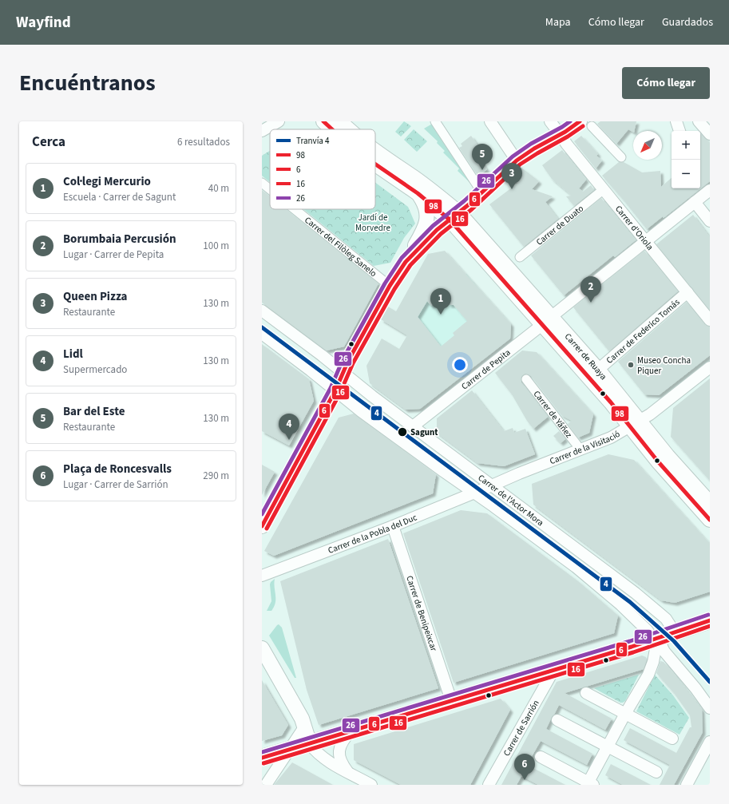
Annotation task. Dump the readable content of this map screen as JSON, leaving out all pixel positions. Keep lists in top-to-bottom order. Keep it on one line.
{"streets":{"street":["Carrer de Duato","Carrer d'Oriola","Carrer del Filòleg Sanelo","Carrer de Federico Tomás","Carrer de Ruaya","Carrer de Pepita","Carrer de Yáñez","Carrer de la Visitació","Carrer de l'Actor Mora","Carrer de la Pobla del Duc","Carrer de Benipeixcar","Carrer de Sarrión"]},"crossings":[["Carrer d'Oriola","Carrer de Federico Tomás"],["Carrer d'Oriola","Carrer de Pepita"],["Carrer de Federico Tomás","Carrer de Ruaya"],["Carrer de Ruaya","Carrer de Pepita"],["Carrer de Ruaya","Carrer de la Visitació"],["Carrer de Pepita","Carrer de l'Actor Mora"],["Carrer de Yáñez","Carrer de la Visitació"],["Carrer de la Visitació","Carrer de l'Actor Mora"],["Carrer de la Visitació","Carrer de la Pobla del Duc"],["Carrer de l'Actor Mora","Carrer de la Pobla del Duc"],["Carrer de la Pobla del Duc","Carrer de Benipeixcar"]],"parks":["Jardí de Morvedre"],"places":["Museo Concha Piquer","Sagunt"],"lines":["transit line 98","transit line 6","transit line 26","transit line 16","tram line 4"],"legend":["Tranvía 4","98","6","16","26"],"north":"bottom left","page":{"header":"Wayfind","nav":["Mapa","Cómo llegar","Guardados"],"title":"Encuéntranos","buttons":"Cómo llegar","heading":["Cerca","6 resultados"],"map_buttons":["+","−"],"pins":["5","3","2","1","4","6"],"list":[{"mark":"1","name":"Col·legi Mercurio","note":"Escuela · Carrer de Sagunt","value":"40 m"},{"mark":"2","name":"Borumbaia Percusión","note":"Lugar · Carrer de Pepita","value":"100 m"},{"mark":"3","name":"Queen Pizza","note":"Restaurante","value":"130 m"},{"mark":"4","name":"Lidl","note":"Supermercado","value":"130 m"},{"mark":"5","name":"Bar del Este","note":"Restaurante","value":"130 m"},{"mark":"6","name":"Plaça de Roncesvalls","note":"Lugar · Carrer de Sarrión","value":"290 m"}]}}
